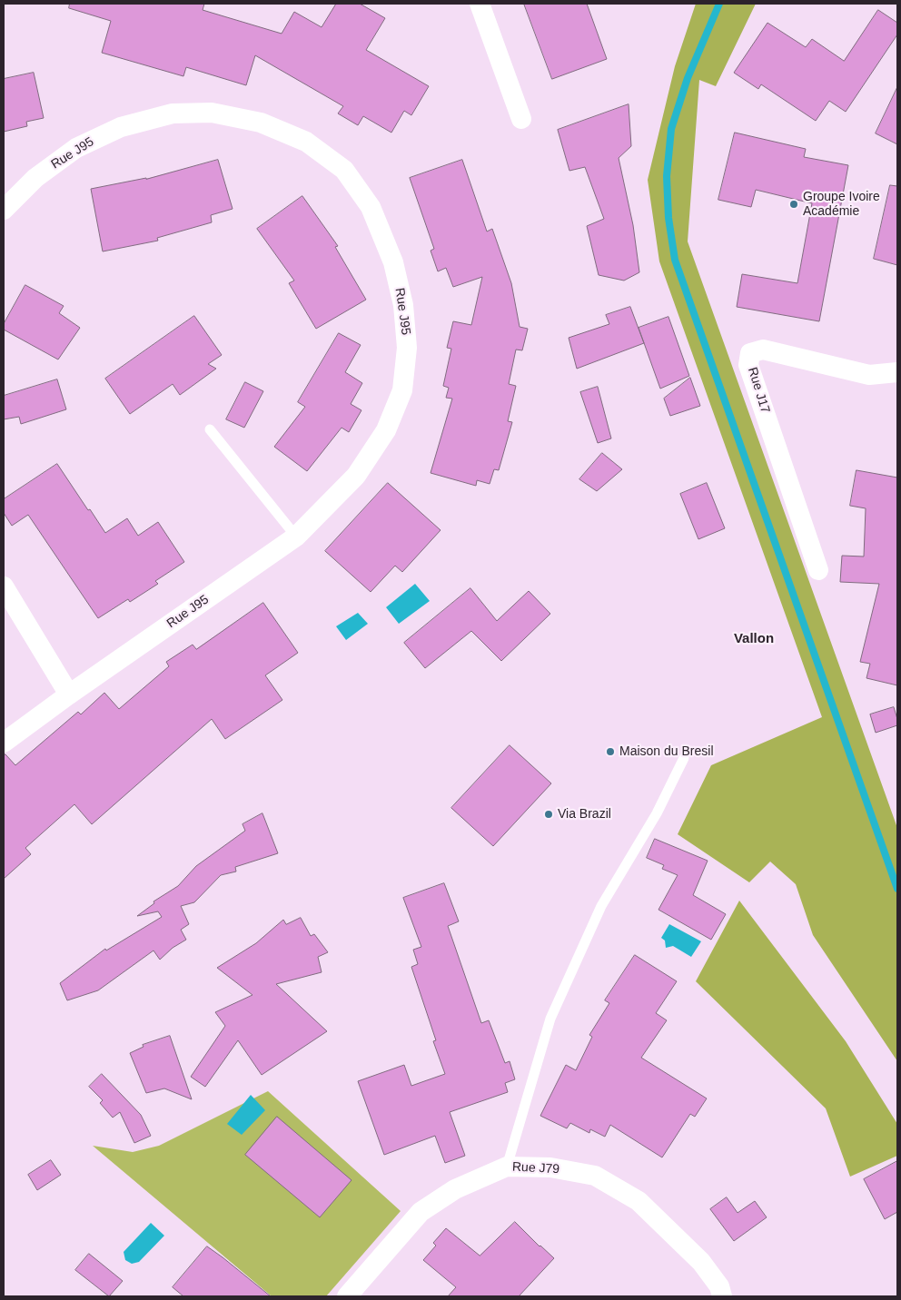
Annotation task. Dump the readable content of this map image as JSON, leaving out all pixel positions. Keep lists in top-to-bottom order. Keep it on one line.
{"streets":{"street":["Rue J95","Rue J17","Rue J79"]},"districts":["Vallon"],"places":["Groupe Ivoire Académie","Maison du Bresil","Via Brazil"]}
